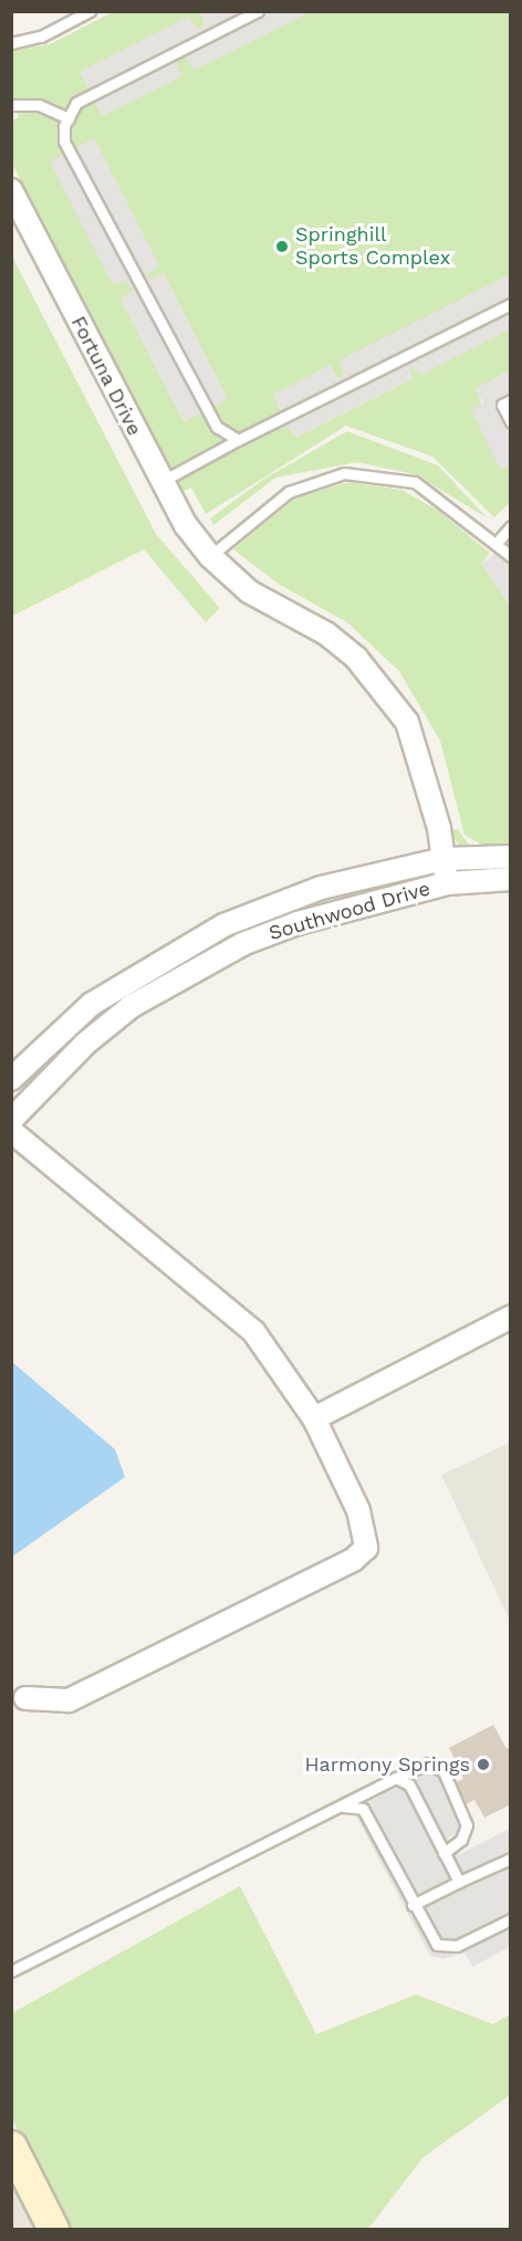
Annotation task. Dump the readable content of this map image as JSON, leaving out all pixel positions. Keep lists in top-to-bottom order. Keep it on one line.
{"streets":{"street":["Fortuna Drive","Southwood Drive"]},"crossings":[["Fortuna Drive","Southwood Drive"]],"places":["Springhill Sports Complex","Harmony Springs"]}
